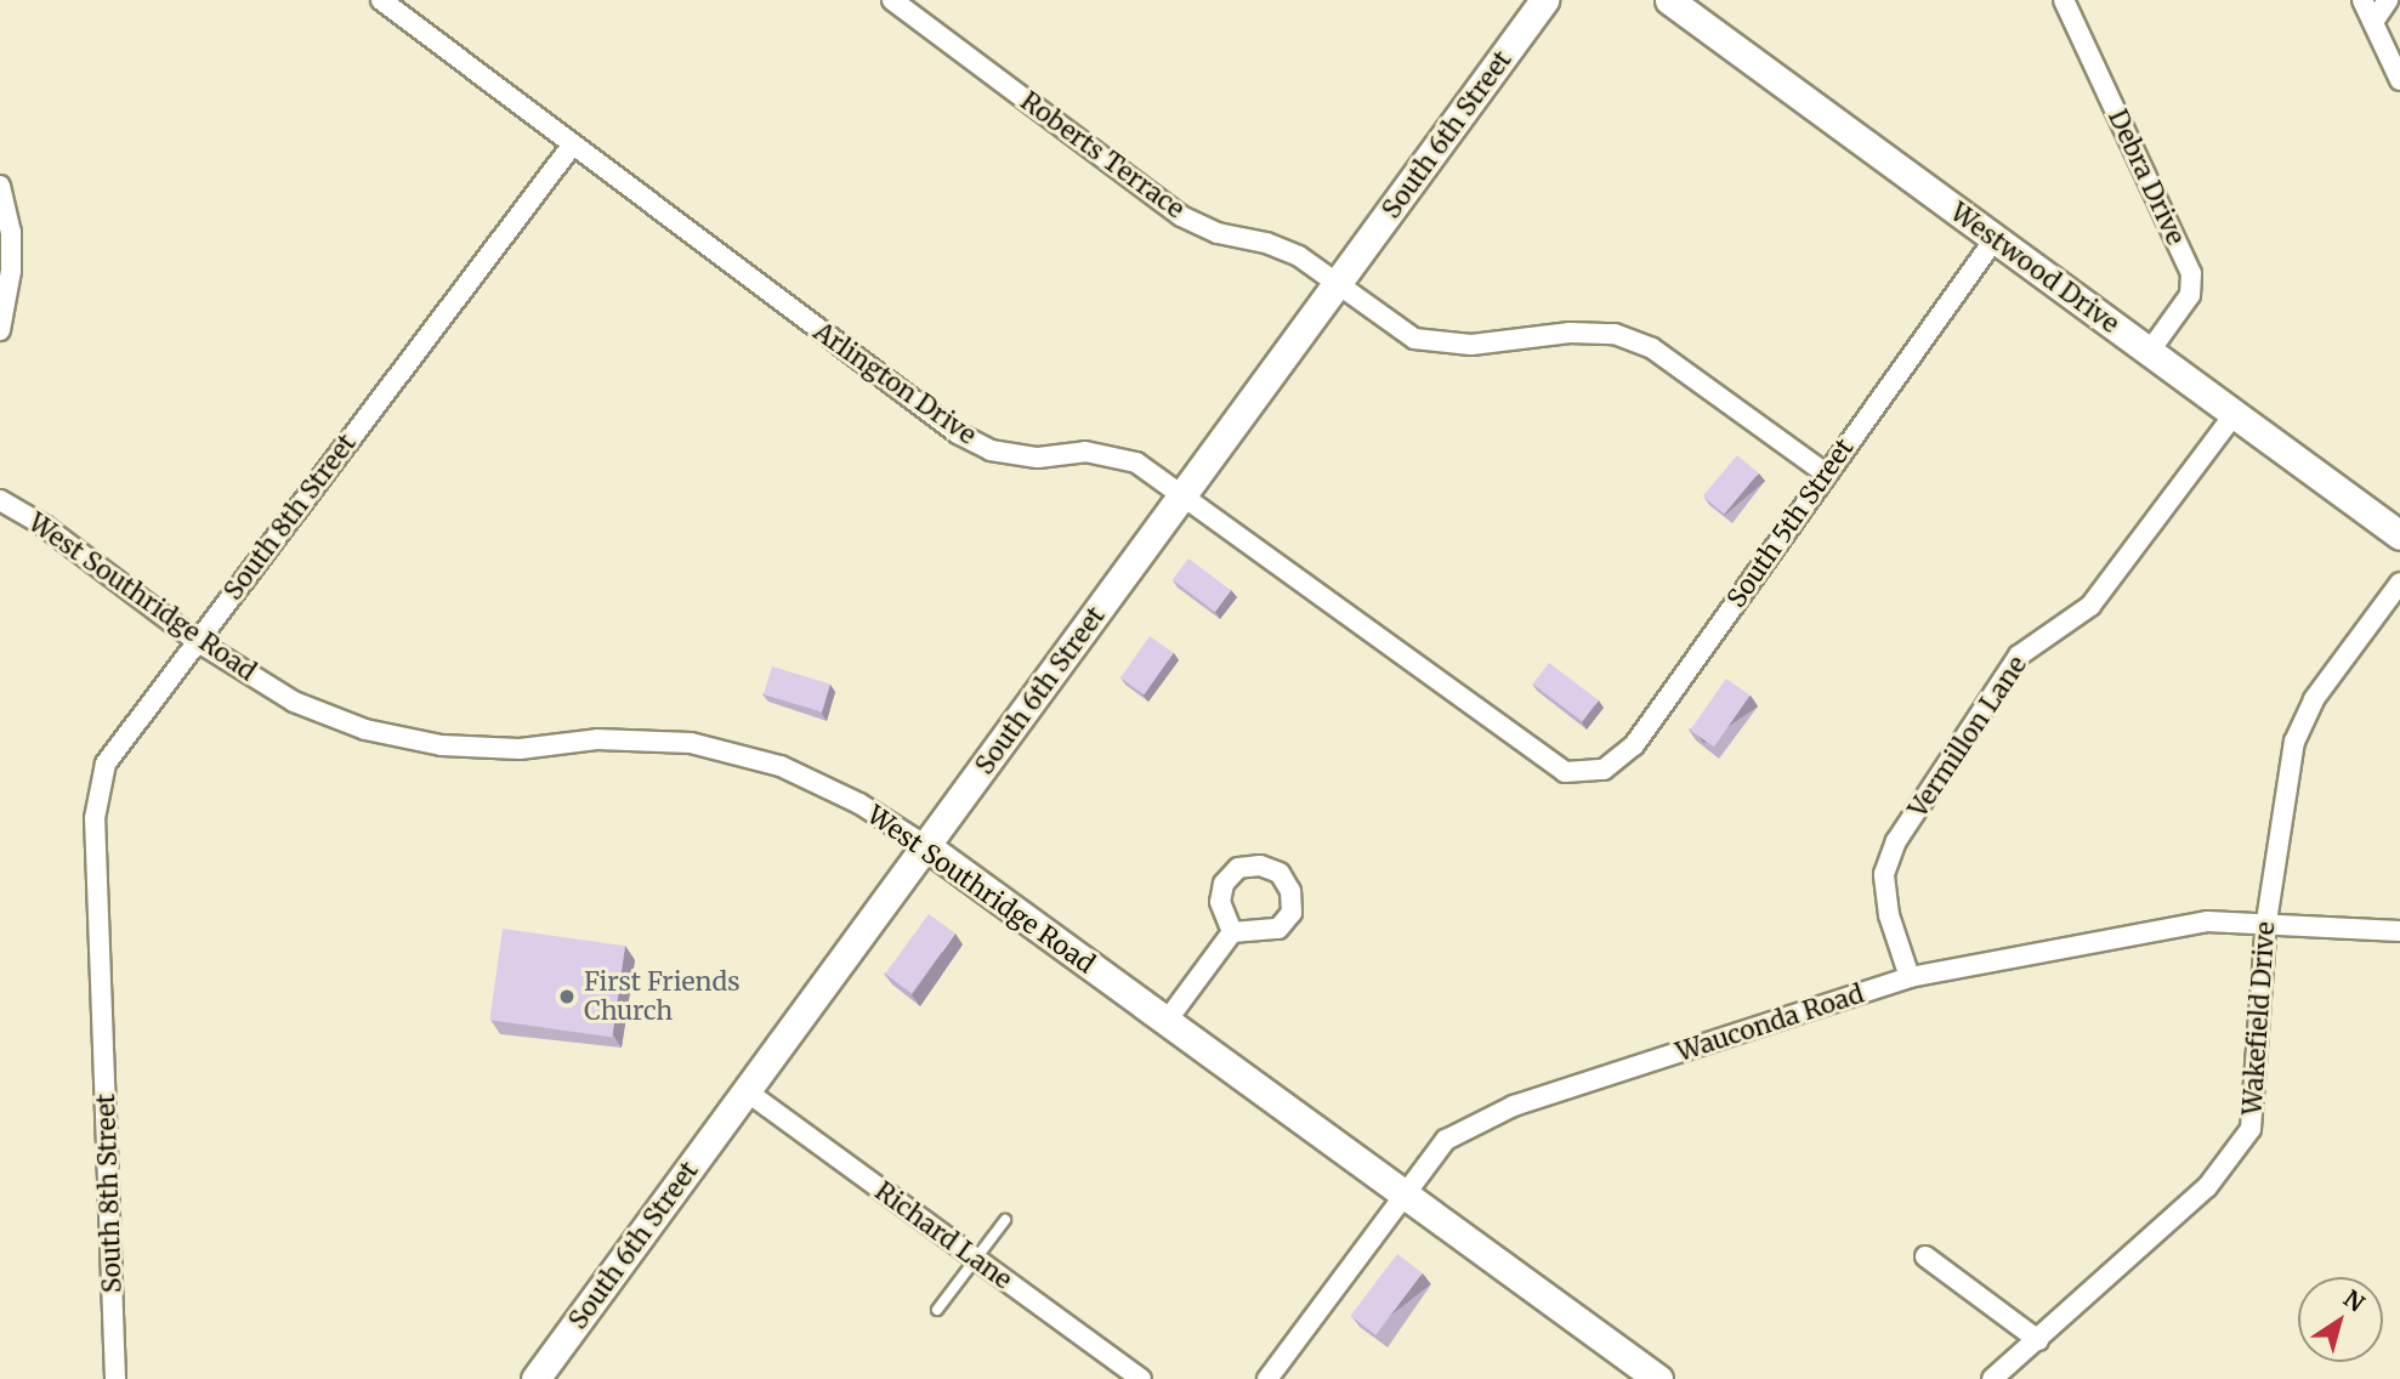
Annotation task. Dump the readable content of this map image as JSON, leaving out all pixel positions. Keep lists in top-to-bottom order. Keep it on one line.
{"streets":{"street":["South 6th Street","Roberts Terrace","Debra Drive","Westwood Drive","Arlington Drive","South 8th Street","South 5th Street","West Southridge Road","Vermillon Lane","Wakefield Drive","Wauconda Road","Richard Lane"]},"crossings":[["South 6th Street","Roberts Terrace"],["South 6th Street","Arlington Drive"],["South 6th Street","West Southridge Road"],["South 6th Street","Richard Lane"],["Roberts Terrace","South 5th Street"],["Debra Drive","Westwood Drive"],["Westwood Drive","South 5th Street"],["Westwood Drive","Vermillon Lane"],["Arlington Drive","South 8th Street"],["Arlington Drive","South 5th Street"],["South 8th Street","West Southridge Road"],["West Southridge Road","Wauconda Road"],["Vermillon Lane","Wauconda Road"],["Wakefield Drive","Wauconda Road"]],"places":["First Friends Church"],"north":"top right"}
